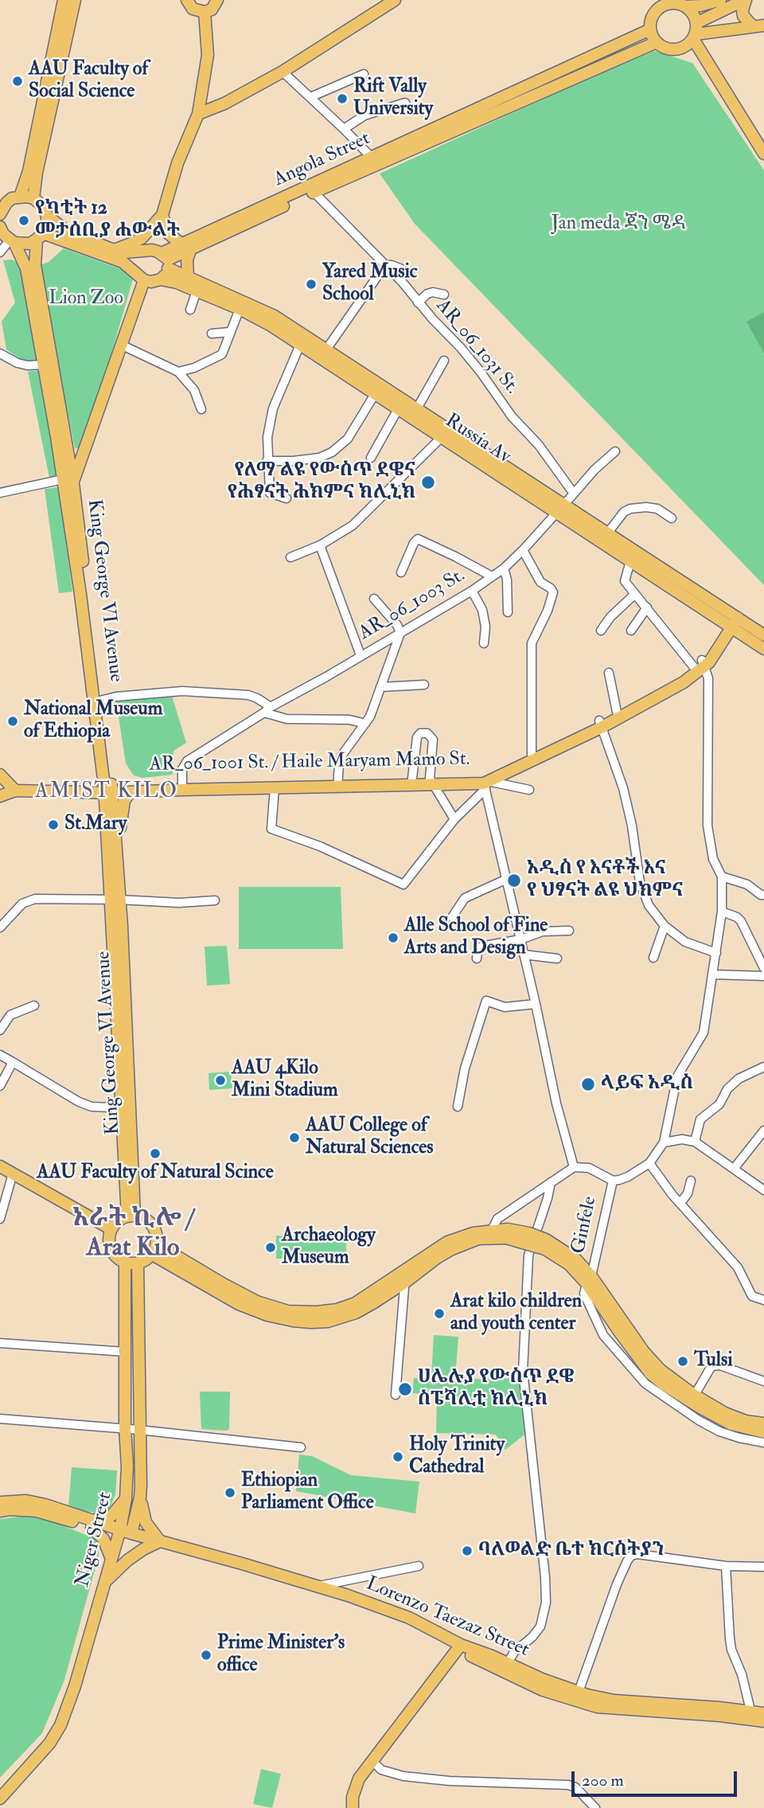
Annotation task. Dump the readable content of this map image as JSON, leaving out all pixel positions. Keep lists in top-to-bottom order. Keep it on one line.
{"streets":{"main road":["Angola Street","Russia Av","King George VI Avenue","AR_06_1001 St. / Haile Maryam Mamo St.","Niger Street","Lorenzo Taezaz Street"],"street":["AR_06_1031 St.","AR_06_1003 St.","Ginfele"]},"crossings":[["Angola Street","Russia Av"],["Russia Av","AR_06_1003 St."],["Russia Av","AR_06_1001 St. / Haile Maryam Mamo St."],["King George VI Avenue","AR_06_1001 St. / Haile Maryam Mamo St."],["King George VI Avenue","Niger Street"],["AR_06_1003 St.","AR_06_1001 St. / Haile Maryam Mamo St."],["Niger Street","Lorenzo Taezaz Street"]],"districts":["AMIST KILO","አራት ኪሎ / Arat Kilo"],"parks":["Jan meda ጃን ሜዳ","Lion Zoo"],"places":["AAU Faculty of Social Science","Rift Vally University","የካቲት 12 መታሰቢያ ሐውልት","Yared Music School","የለማ ልዩ የውስጥ ደዌና የሕፃናት ሕክምና ክሊኒክ","National Museum of Ethiopia","St.Mary","አዲስ የ እናቶች እና የ ህፃናት ልዩ ህክምና","Alle School of Fine Arts and Design","AAU 4Kilo Mini Stadium","ላይፍ አዲስ","AAU College of Natural Sciences","AAU Faculty of Natural Scince","Archaeology Museum","Arat kilo children and youth center","Tulsi","ሀሌሉያ የውስጥ ደዌ ስፔሻሊቲ ክሊኒክ","Holy Trinity Cathedral","Ethiopian Parliament Office","ባለወልድ ቤተ ክርስትያን","Prime Minister’s office"],"scale_bar":"200 m"}
